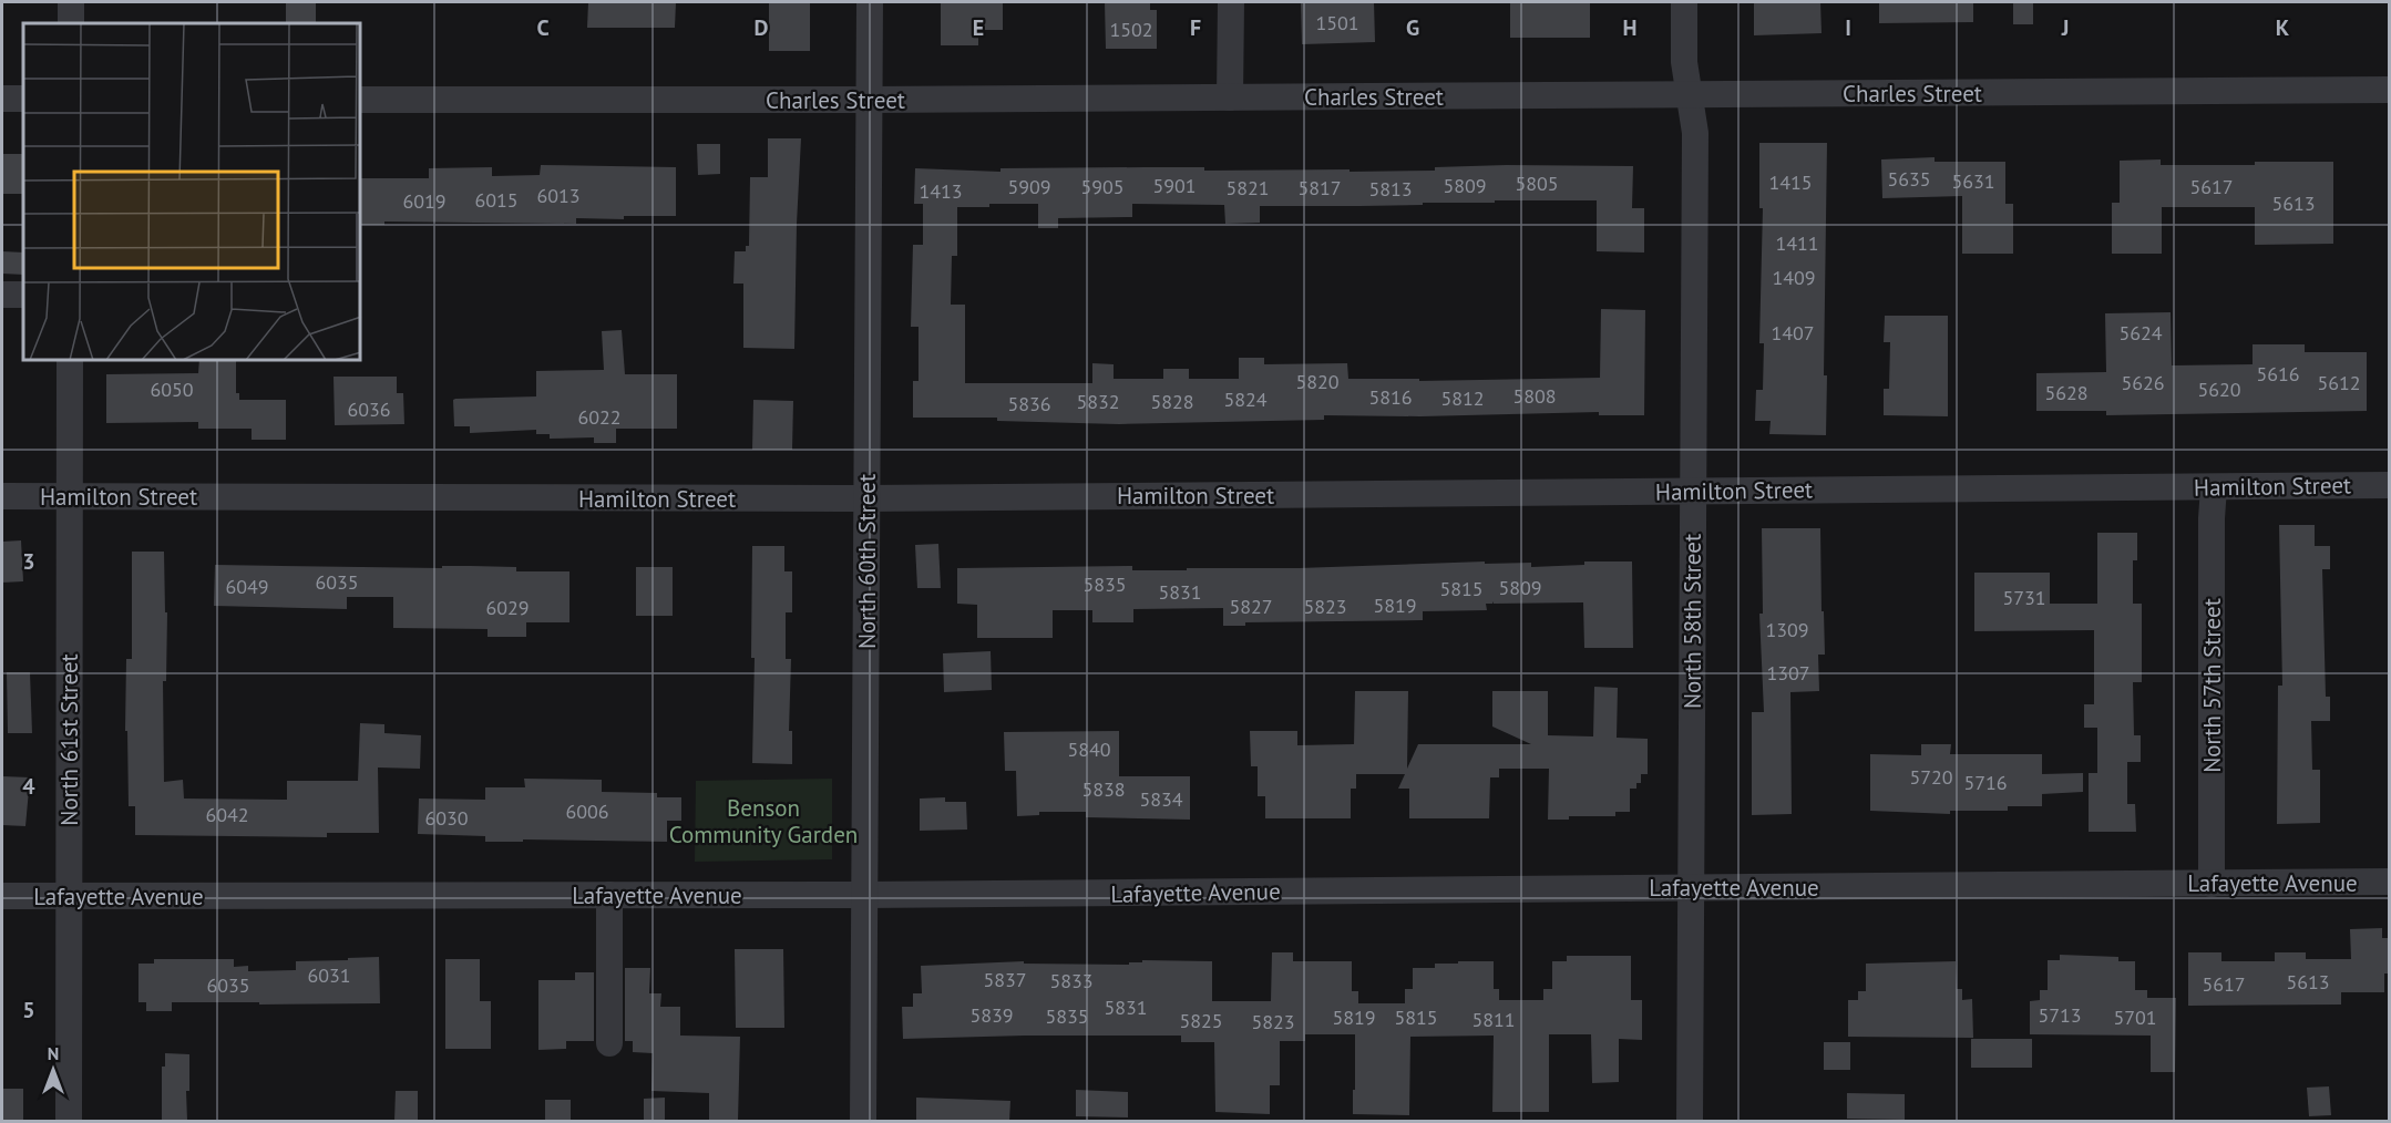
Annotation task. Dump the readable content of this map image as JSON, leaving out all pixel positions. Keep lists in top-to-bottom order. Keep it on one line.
{"streets":{"street":["Charles Street","Hamilton Street","North 60th Street","North 58th Street","North 57th Street","North 61st Street","Lafayette Avenue"]},"crossings":[["Charles Street","North 60th Street"],["Charles Street","North 58th Street"],["Hamilton Street","North 60th Street"],["Hamilton Street","North 58th Street"],["Hamilton Street","North 57th Street"],["Hamilton Street","North 61st Street"],["North 60th Street","Lafayette Avenue"],["North 58th Street","Lafayette Avenue"],["North 57th Street","Lafayette Avenue"],["North 61st Street","Lafayette Avenue"]],"parks":["Benson Community Garden"],"house_numbers":["1501","1502","5635","5631","1415","5805","5901","5809","5909","5905","5617","5821","5817","5813","1413","6013","6015","6019","5613","1411","1409","1407","5624","5616","5820","5626","5612","6050","5620","5628","5808","5816","5812","5824","5832","5828","5836","6036","6022","6035","5835","6049","5809","5815","5831","5731","5819","5827","5823","6029","1309","1307","5840","5720","5716","5838","5834","6006","6042","6030","6031","5837","5833","5613","5617","6035","5831","5839","5713","5835","5819","5815","5701","5811","5825","5823"],"north":"top","grid":{"columns":["C","D","E","F","G","H","I","J","K"],"rows":["3","4","5"]}}
